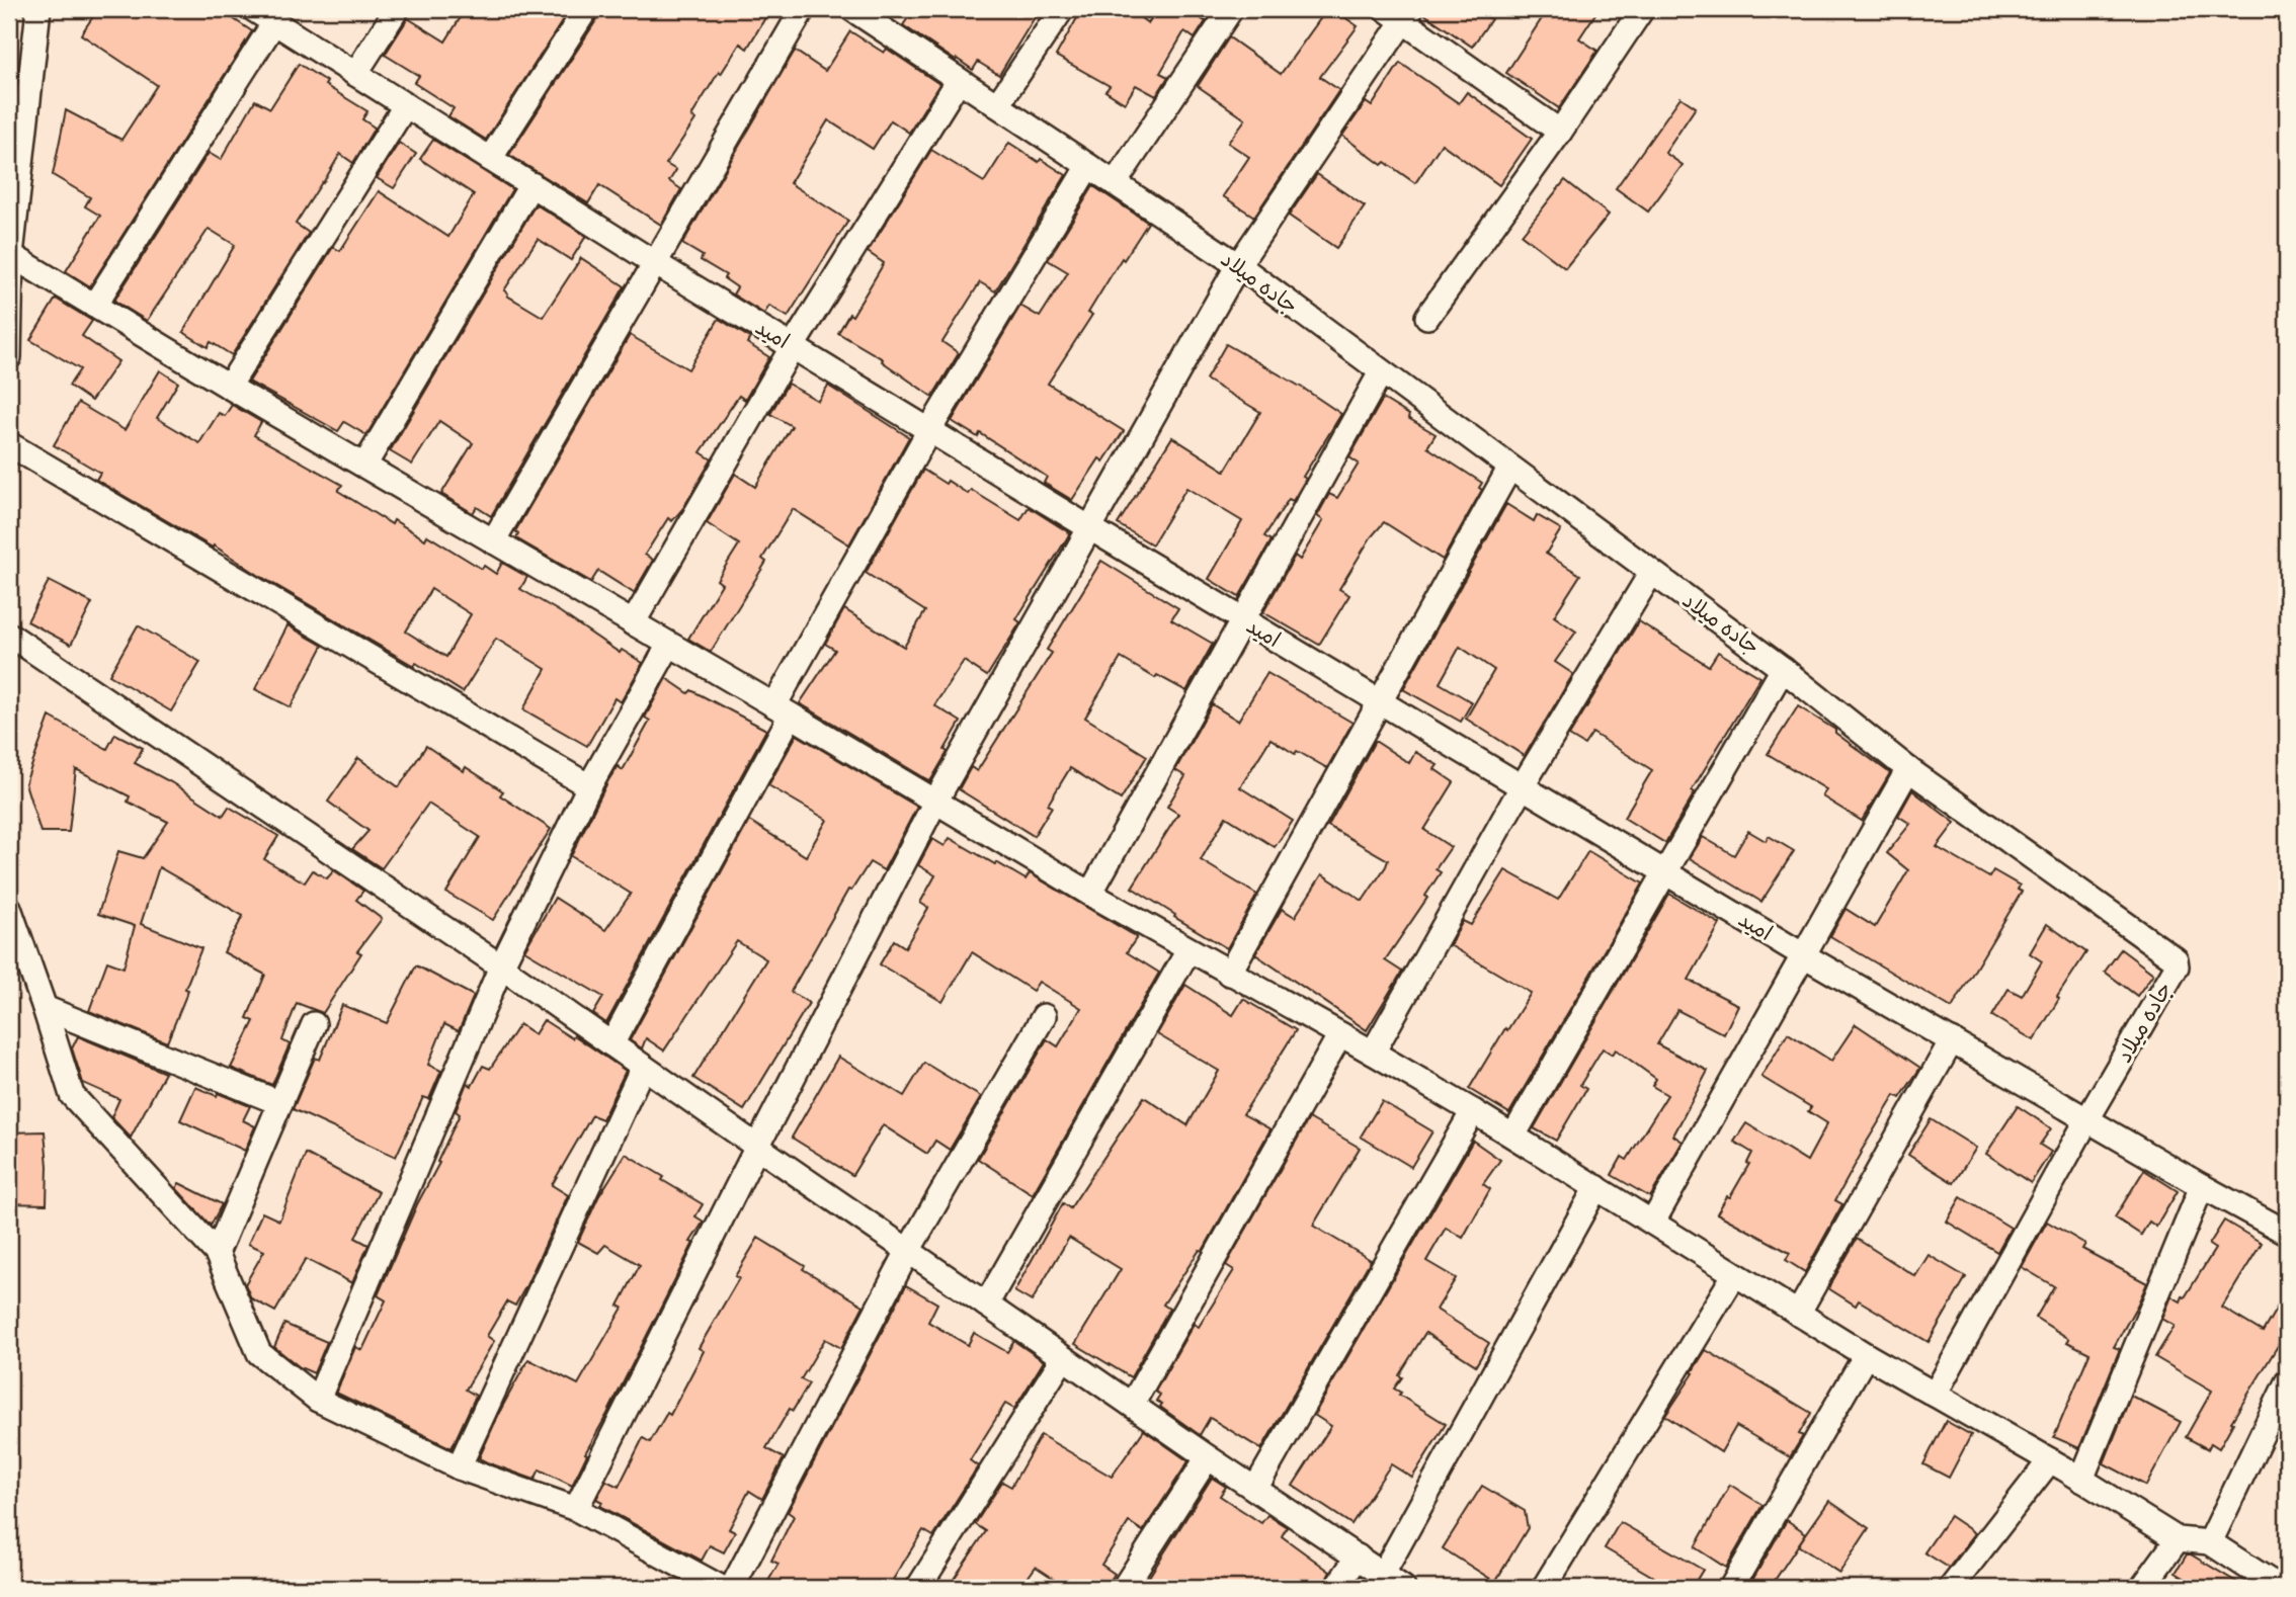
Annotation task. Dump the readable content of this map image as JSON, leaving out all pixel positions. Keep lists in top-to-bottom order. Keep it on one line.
{"streets":{"street":["جاده میلاد","امید"]},"crossings":[["جاده میلاد","امید"]]}
